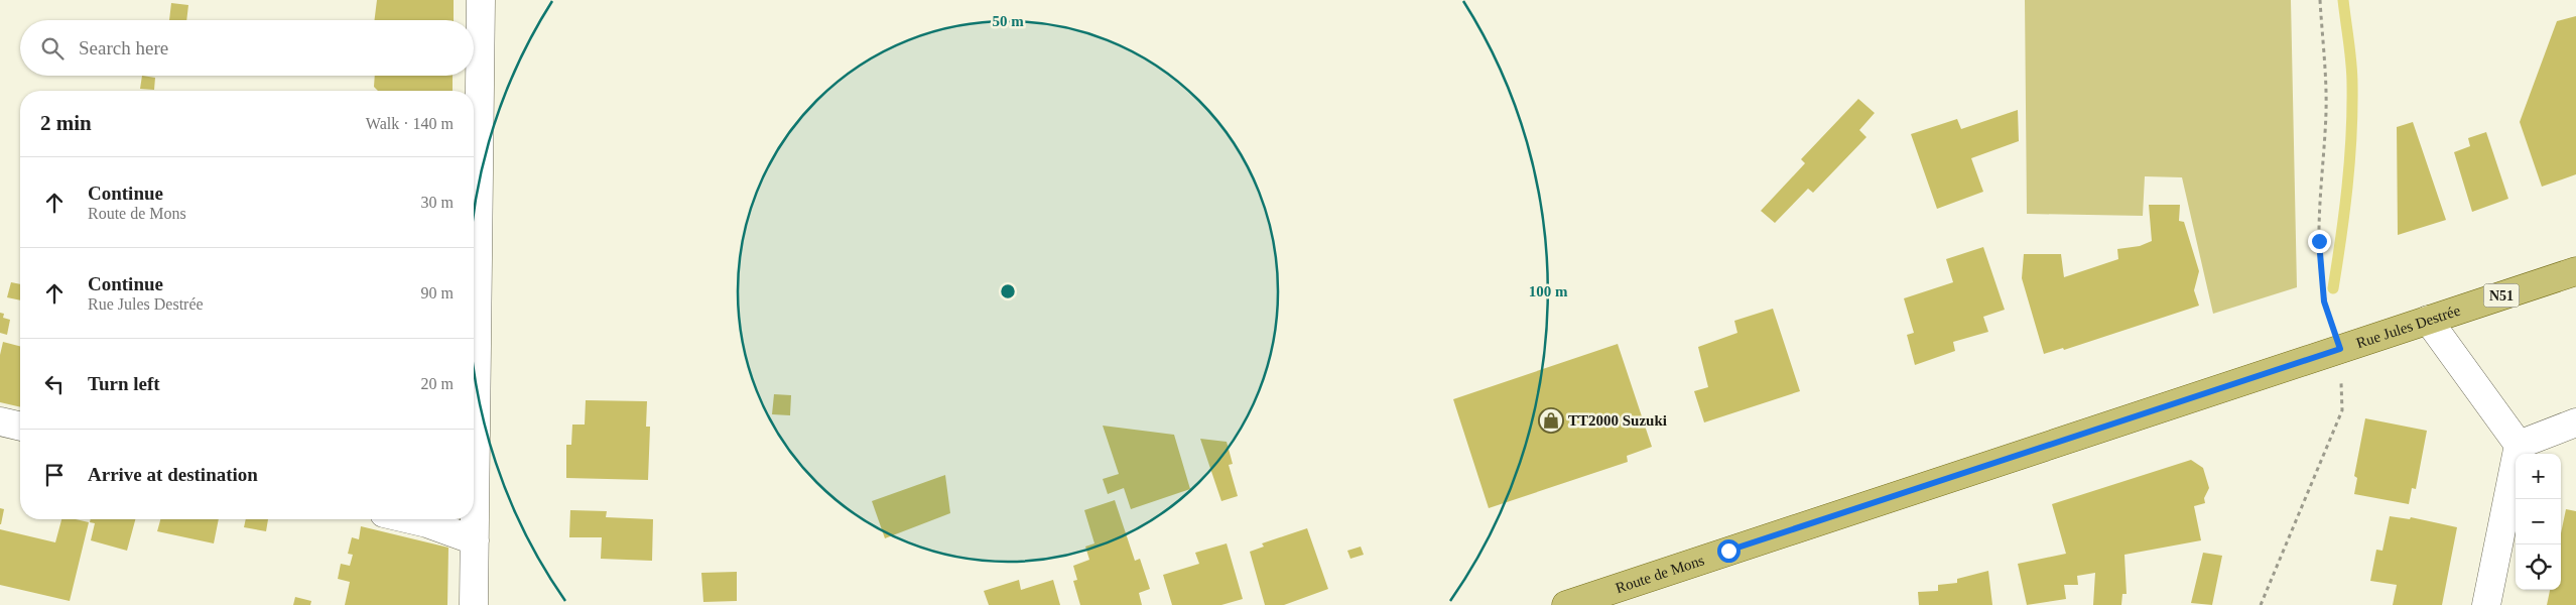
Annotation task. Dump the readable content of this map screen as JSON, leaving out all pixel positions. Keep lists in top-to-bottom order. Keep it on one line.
{"streets":{"main road":["N51","Rue Jules Destrée","Route de Mons"]},"crossings":[["Rue Jules Destrée","Route de Mons"]],"places":{"shop":["TT2000 Suzuki"]},"page":{"search":"Search here","heading":["2 min","Walk · 140 m"],"list":[["Continue","Route de Mons","30 m"],["Continue","Rue Jules Destrée","90 m"],["Turn left","20 m"],"Arrive at destination"],"map_buttons":["+","−"]},"rings":["50 m","100 m"]}
